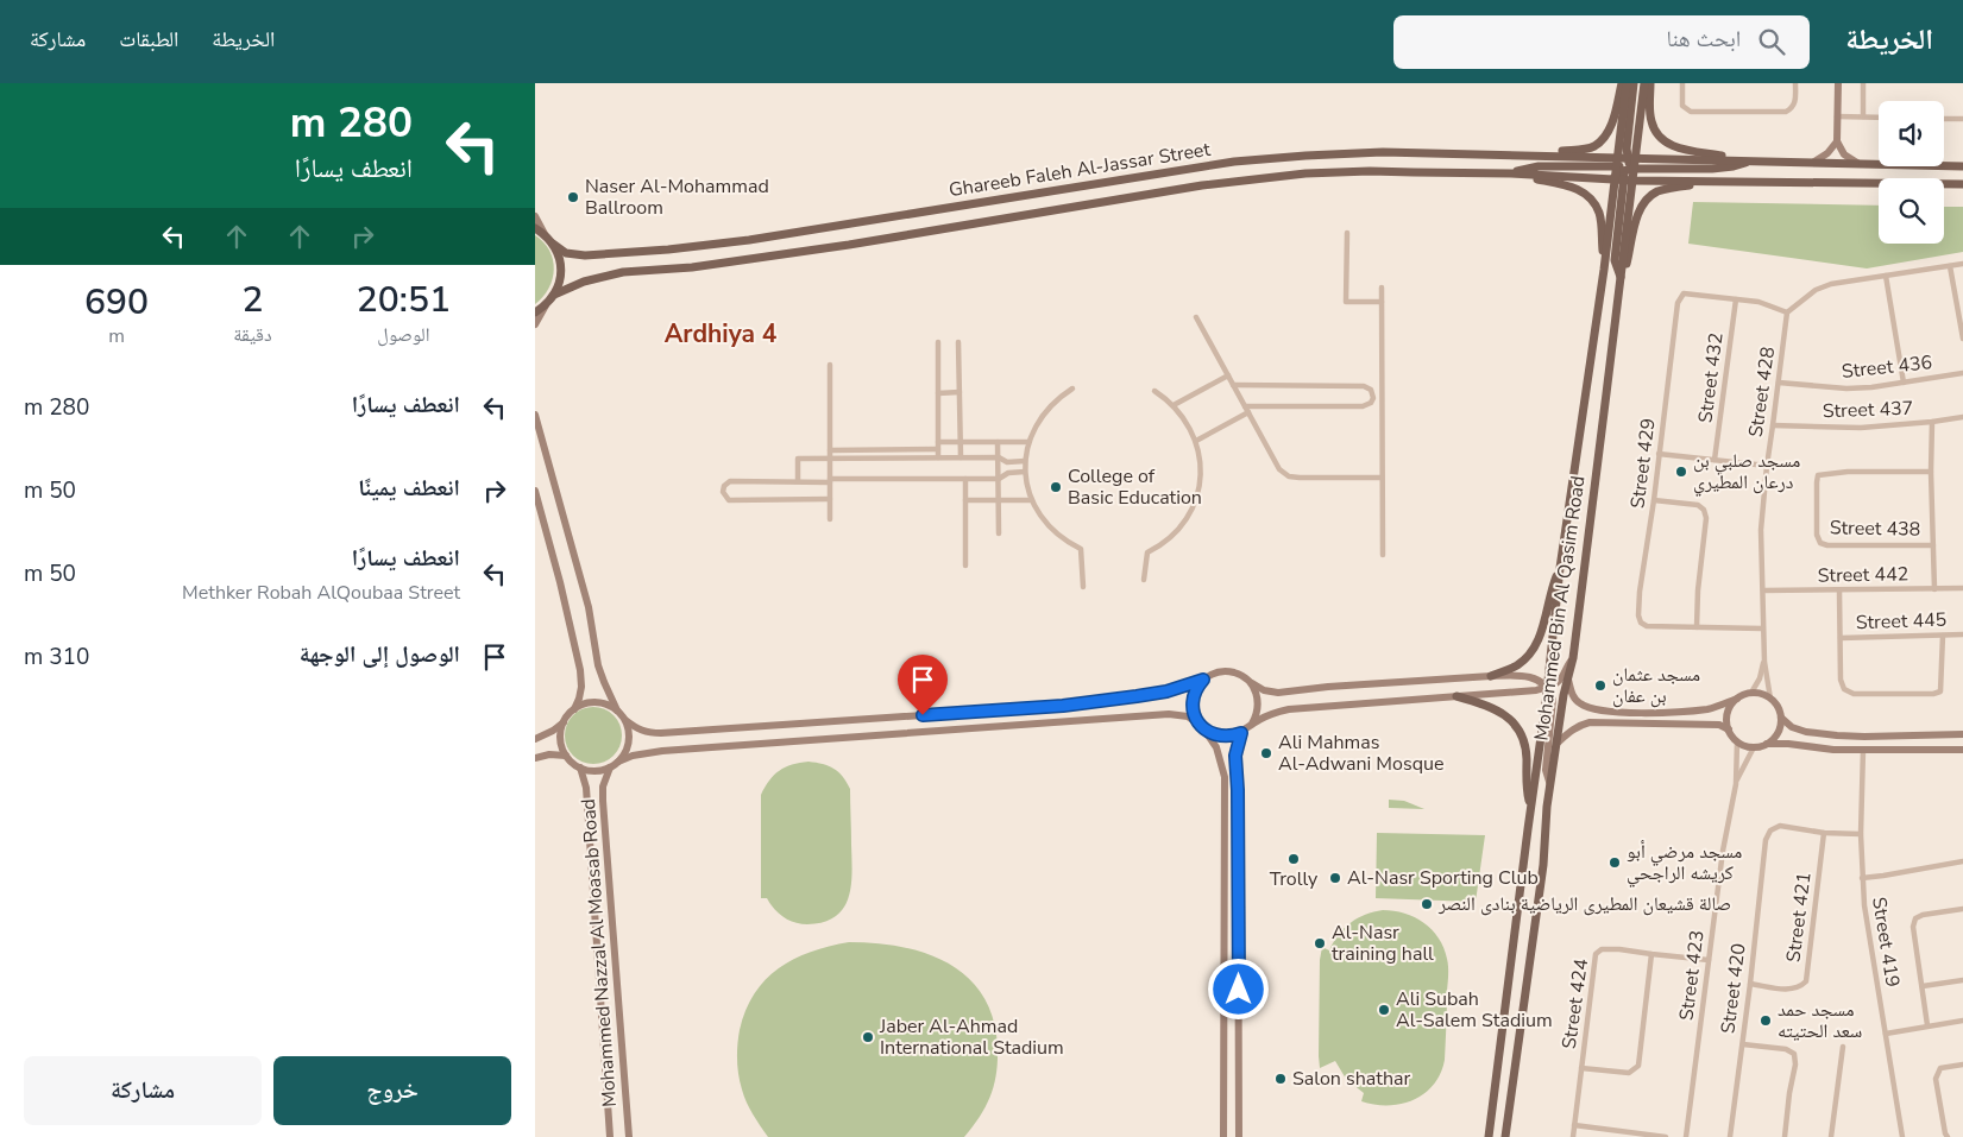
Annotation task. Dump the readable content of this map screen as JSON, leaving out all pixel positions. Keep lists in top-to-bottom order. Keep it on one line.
{"streets":{"main road":["Ghareeb Faleh Al-Jassar Street","Mohammed Bin Al Qasim Road"],"street":["Street 436","Street 432","Street 428","Street 437","Street 429","Street 438","Street 442","Street 445","Street 421","Street 419","Mohammed Nazzal Al Moasab Road","Street 423","Street 420","Street 424"]},"crossings":[["Ghareeb Faleh Al-Jassar Street","Mohammed Bin Al Qasim Road"],["Street 436","Street 428"],["Street 432","Street 429"],["Street 428","Street 437"],["Street 428","Street 429"],["Street 428","Street 442"],["Street 428","Street 423"],["Street 421","Street 420"],["Street 419","Street 420"],["Street 423","Street 424"]],"districts":["Ardhiya 4"],"places":["Naser Al-Mohammad Ballroom","مسجد صلبي بن درعان المطيري","College of Basic Education","مسجد عثمان بن عفان","Ali Mahmas Al-Adwani Mosque","Trolly","مسجد مرضي أبو كريشه الراجحي","Al-Nasr Sporting Club","صالة قشيعان المطيرى الرياضية بنادى النصر","Al-Nasr training hall","Ali Subah Al-Salem Stadium","مسجد حمد سعد الحتيته","Jaber Al-Ahmad International Stadium","Salon shathar"],"page":{"header":"الخريطة","search":"ابحث هنا","nav":["الخريطة","الطبقات","مشاركة"],"turn":["280 m","انعطف يسارًا"],"eta":["20:51","الوصول","2","دقيقة","690","m"],"list":[{"name":"انعطف يسارًا","value":"280 m"},{"name":"انعطف يمينًا","value":"50 m"},{"name":"انعطف يسارًا","note":"Methker Robah AlQoubaa Street","value":"50 m"},{"name":"الوصول إلى الوجهة","value":"310 m"}],"buttons":["خروج","مشاركة"]}}
